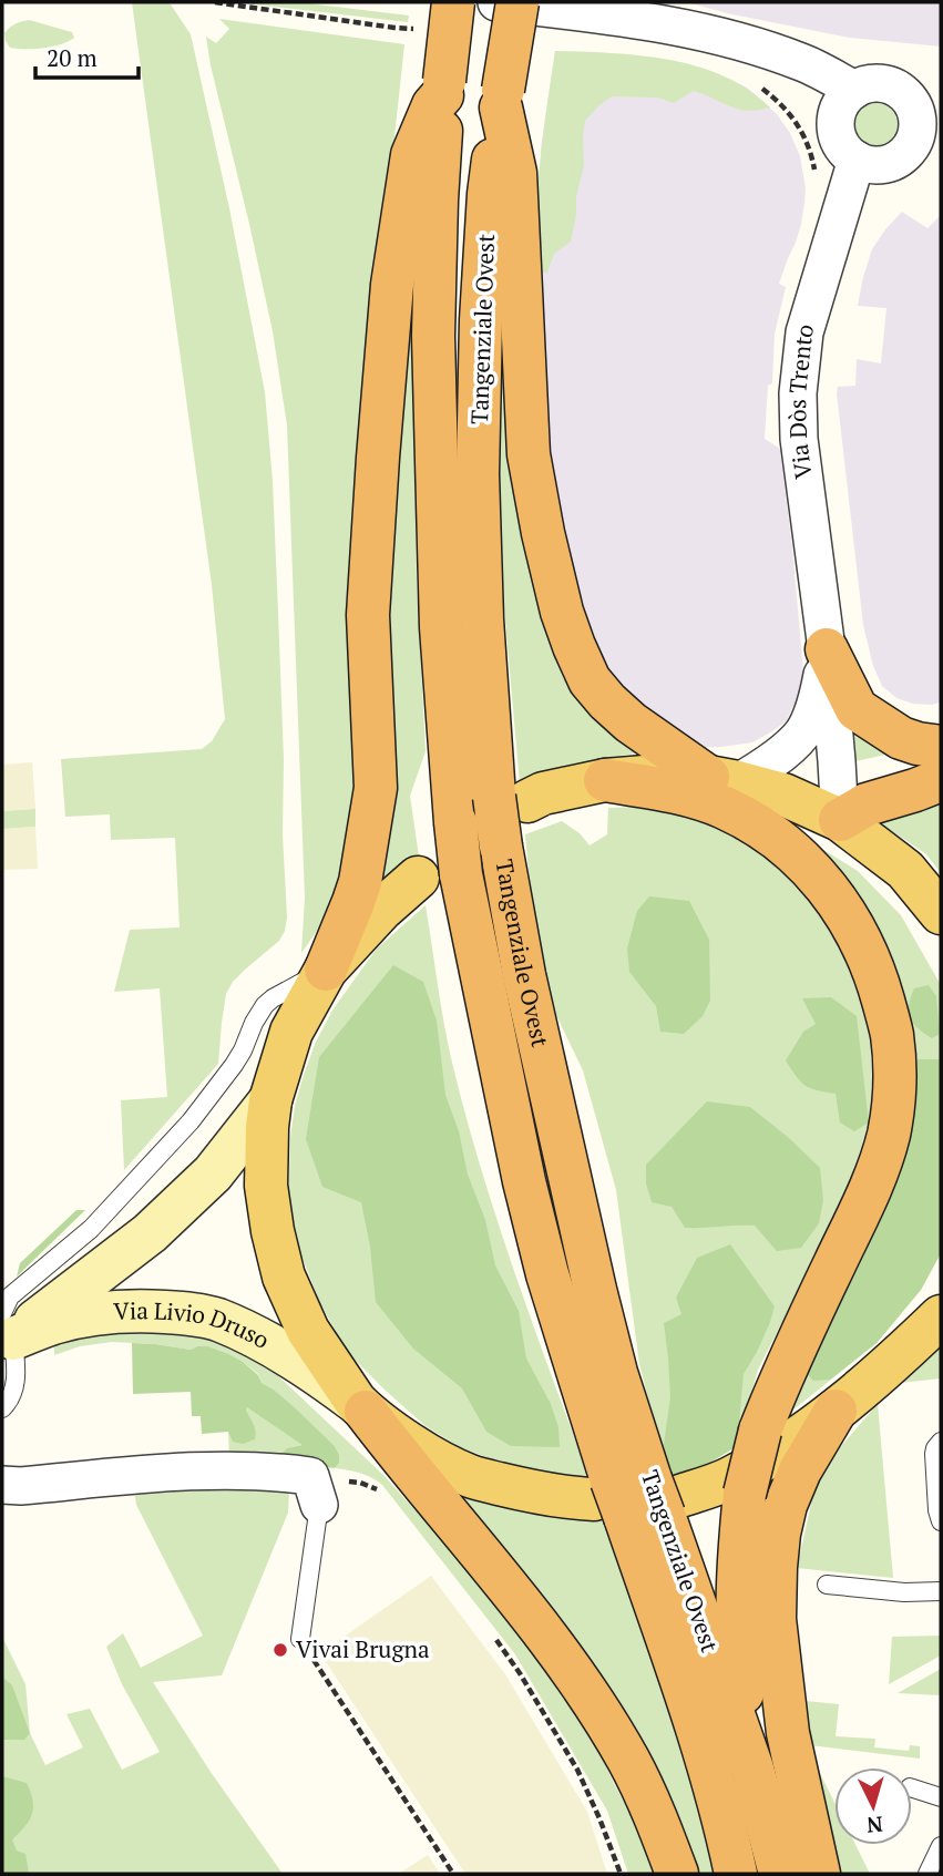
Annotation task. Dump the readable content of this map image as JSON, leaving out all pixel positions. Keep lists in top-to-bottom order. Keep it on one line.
{"streets":{"highway":["Tangenziale Ovest"],"main road":["Via Livio Druso"],"street":["Via Dòs Trento"]},"places":["Vivai Brugna"],"scale_bar":"20 m","north":"bottom"}
